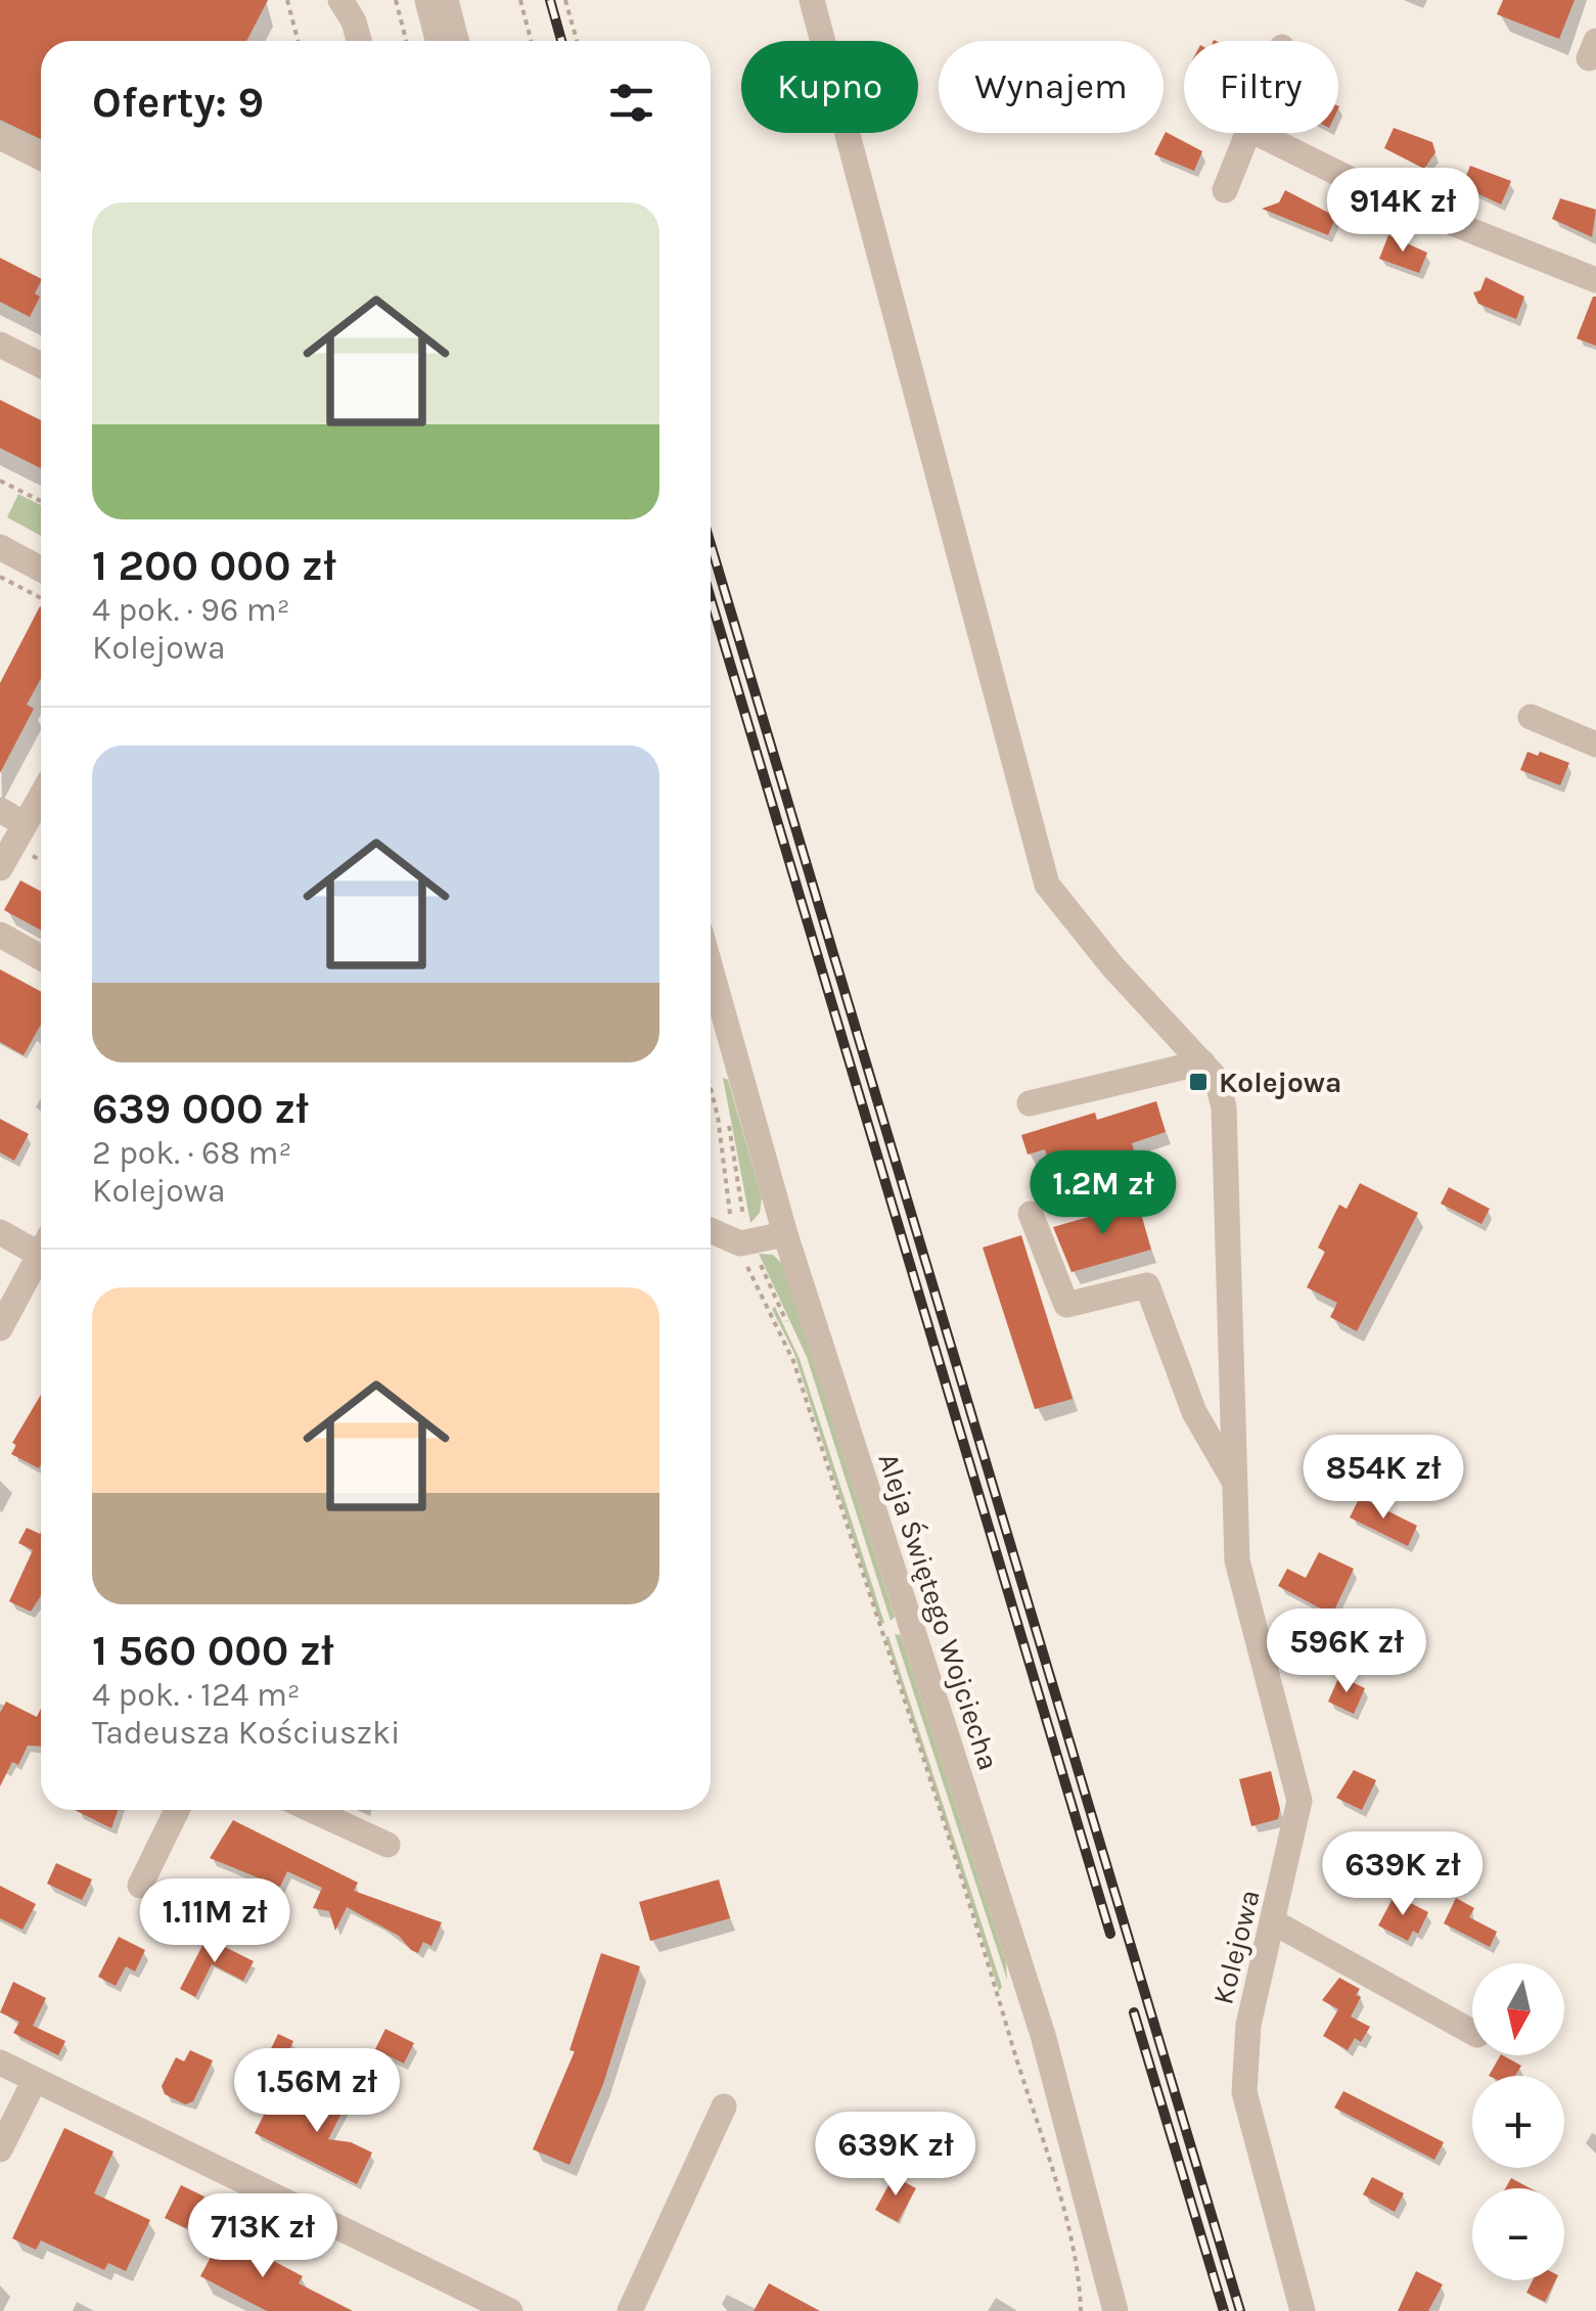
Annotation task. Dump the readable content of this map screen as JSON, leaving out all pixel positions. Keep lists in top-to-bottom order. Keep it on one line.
{"streets":{"street":["Aleja Świętego Wojciecha","Kolejowa"]},"places":{"transit":["Kolejowa"]},"north":"bottom","page":{"chip":["Kupno","Wynajem","Filtry"],"heading":"Oferty: 9","list":[{"name":"1 200 000 zł","note":"4 pok. · 96 m² · Kolejowa"},{"name":"639 000 zł","note":"2 pok. · 68 m² · Kolejowa"},{"name":"1 560 000 zł","note":"4 pok. · 124 m² · Tadeusza Kościuszki"}],"price":["914K zł","1.2M zł","854K zł","596K zł","639K zł","1.11M zł","1.56M zł","639K zł","713K zł"],"map_buttons":["+","−"]}}
